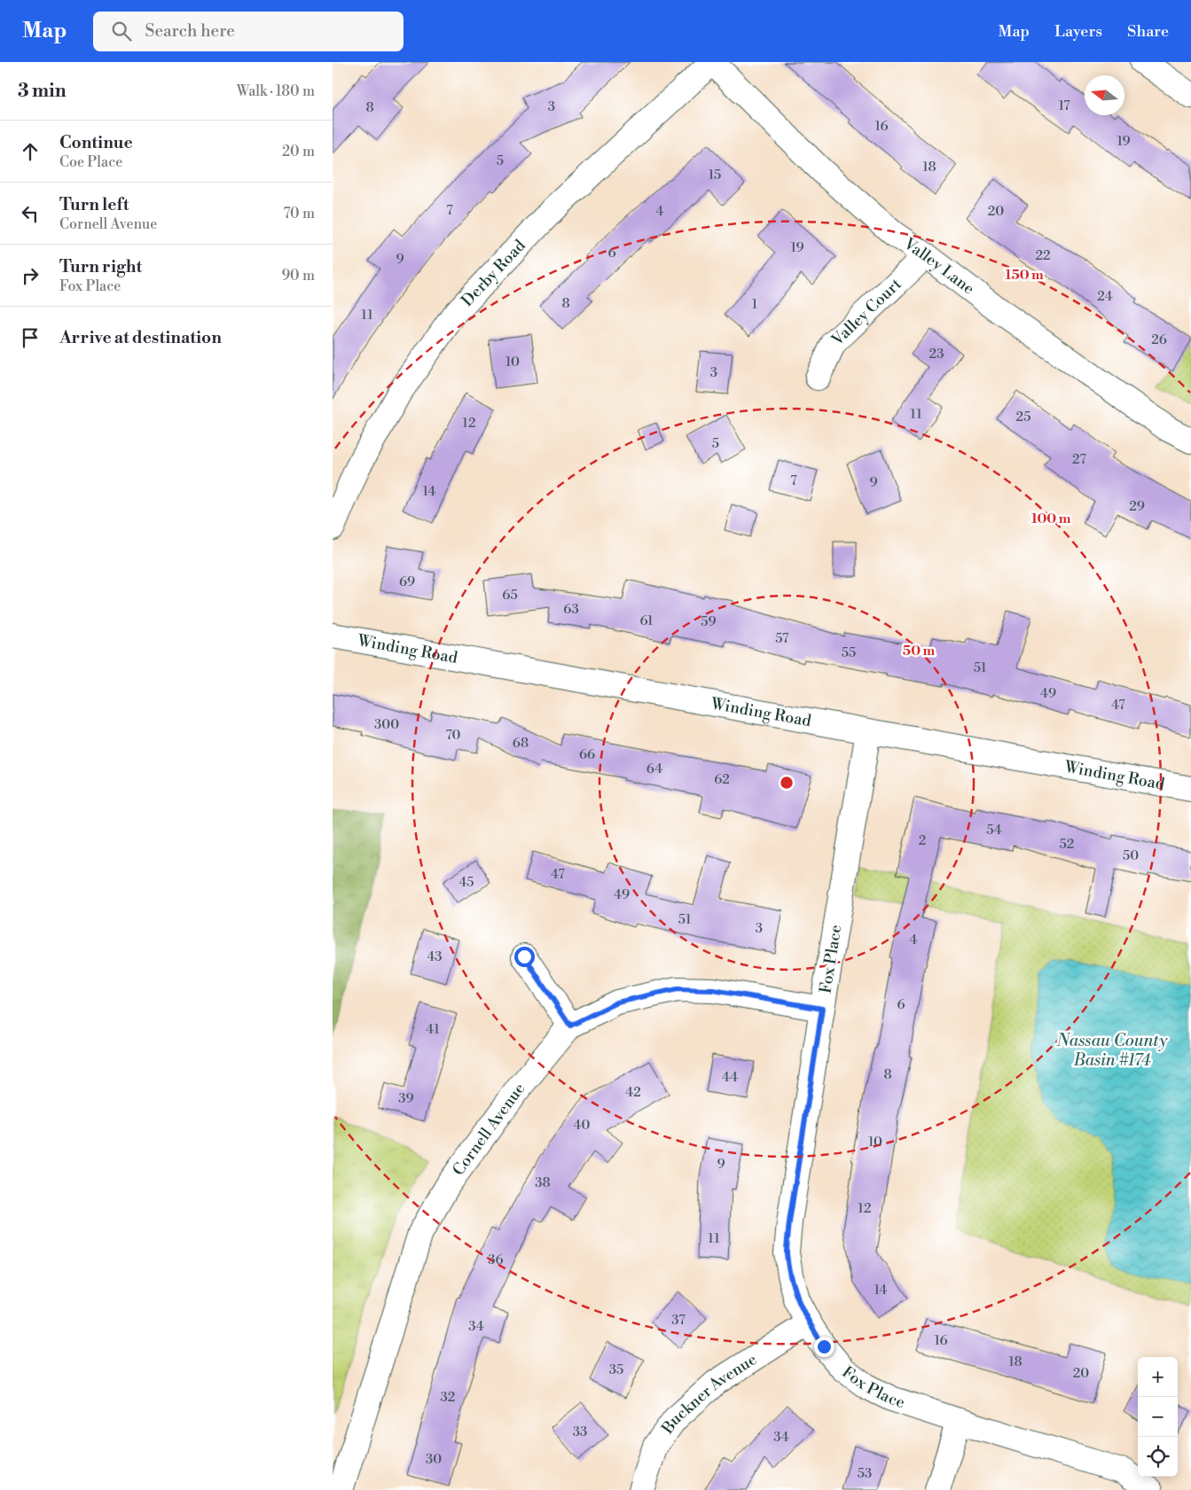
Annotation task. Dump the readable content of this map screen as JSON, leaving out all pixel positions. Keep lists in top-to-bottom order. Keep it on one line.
{"streets":{"street":["Valley Lane","Derby Road","Valley Court","Winding Road","Fox Place","Cornell Avenue","Buckner Avenue"]},"crossings":[["Valley Lane","Derby Road"],["Valley Lane","Valley Court"],["Winding Road","Fox Place"],["Fox Place","Cornell Avenue"],["Fox Place","Buckner Avenue"]],"water":["Nassau County Basin #174"],"house_numbers":["17","3","8","16","19","5","18","15","7","4","20","19","6","22","9","24","8","1","11","26","23","10","3","11","25","12","5","27","7","9","14","29","69","65","63","61","59","57","55","51","49","47","300","70","68","66","64","62","54","2","52","50","47","45","49","51","3","4","43","6","41","8","44","42","39","40","10","9","38","12","11","36","14","37","34","16","18","35","20","32","33","34","30","53"],"north":"left","page":{"header":"Map","search":"Search here","nav":["Map","Layers","Share"],"heading":["3 min","Walk · 180 m"],"list":[["Continue","Coe Place","20 m"],["Turn left","Cornell Avenue","70 m"],["Turn right","Fox Place","90 m"],"Arrive at destination"],"map_buttons":["+","−"]},"rings":["150 m","100 m","50 m"]}
